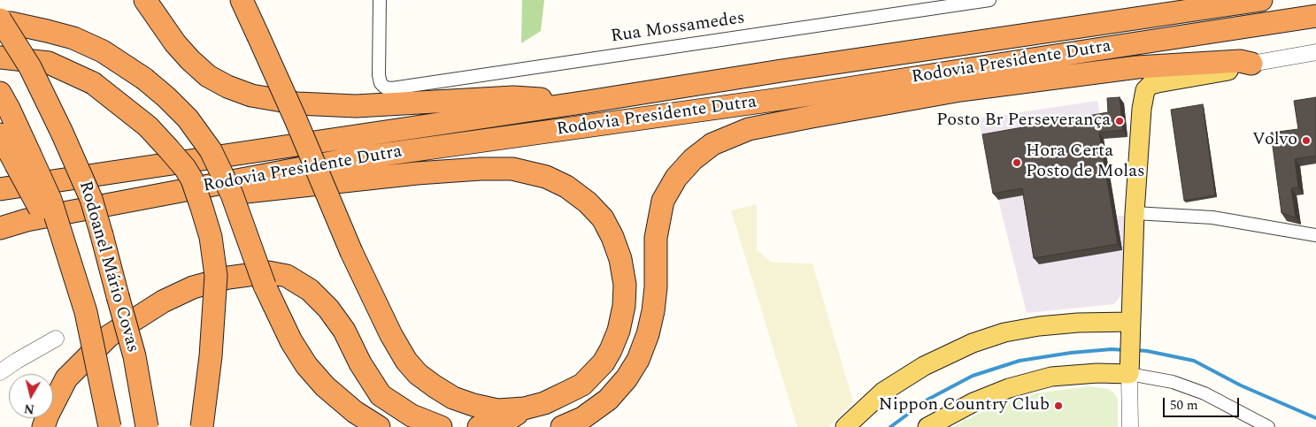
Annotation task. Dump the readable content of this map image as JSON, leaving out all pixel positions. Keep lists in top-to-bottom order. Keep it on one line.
{"streets":{"highway":["Rodovia Presidente Dutra","Rodoanel Mário Covas"],"street":["Rua Mossamedes"]},"places":["Posto Br Perseverança","Volvo","Hora Certa Posto de Molas","Nippon Country Club"],"scale_bar":"50 m","north":"bottom"}
